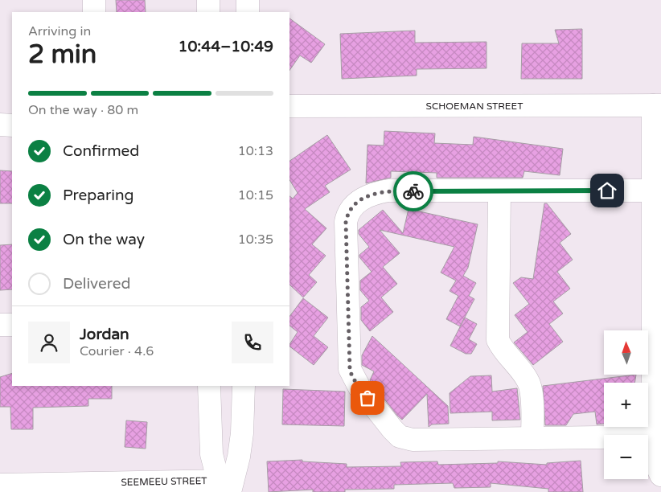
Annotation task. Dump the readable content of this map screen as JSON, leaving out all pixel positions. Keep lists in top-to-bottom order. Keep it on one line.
{"streets":{"street":["SCHOEMAN STREET","SEEMEEU STREET"]},"north":"top","page":{"heading":["2 min","Arriving in","10:44–10:49"],"panel":["Jordan","Courier · 4.6"],"bar":"On the way · 80 m","list":[["Confirmed","10:13"],["Preparing","10:15"],["On the way","10:35"],"Delivered"],"map_buttons":["+","−"]}}
